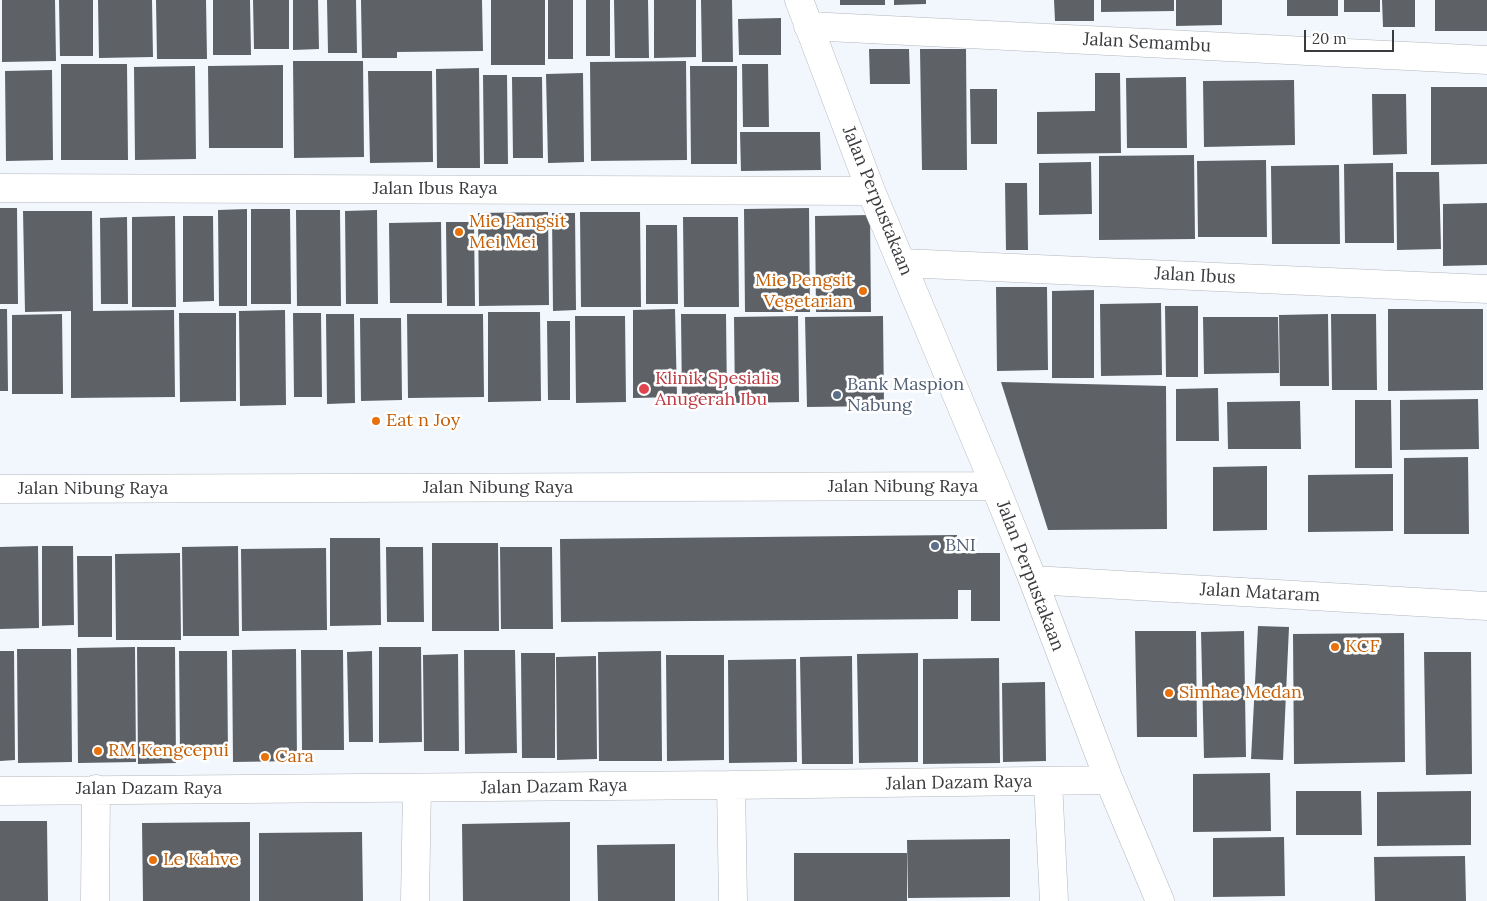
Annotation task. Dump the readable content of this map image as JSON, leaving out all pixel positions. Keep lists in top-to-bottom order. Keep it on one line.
{"streets":{"street":["Jalan Semambu","Jalan Ibus Raya","Jalan Perpustakaan","Jalan Ibus","Jalan Nibung Raya","Jalan Mataram","Jalan Dazam Raya"]},"crossings":[["Jalan Semambu","Jalan Perpustakaan"],["Jalan Ibus Raya","Jalan Perpustakaan"],["Jalan Perpustakaan","Jalan Ibus"],["Jalan Perpustakaan","Jalan Nibung Raya"],["Jalan Perpustakaan","Jalan Mataram"],["Jalan Perpustakaan","Jalan Dazam Raya"]],"places":["Mie Pangsit Mei Mei","Mie Pengsit Vegetarian","Klinik Spesialis Anugerah Ibu","Bank Maspion Nabung","Eat n Joy","BNI","KCF","Simhae Medan","RM Kengcepui","Cara","Le Kahve"],"scale_bar":"20 m"}
